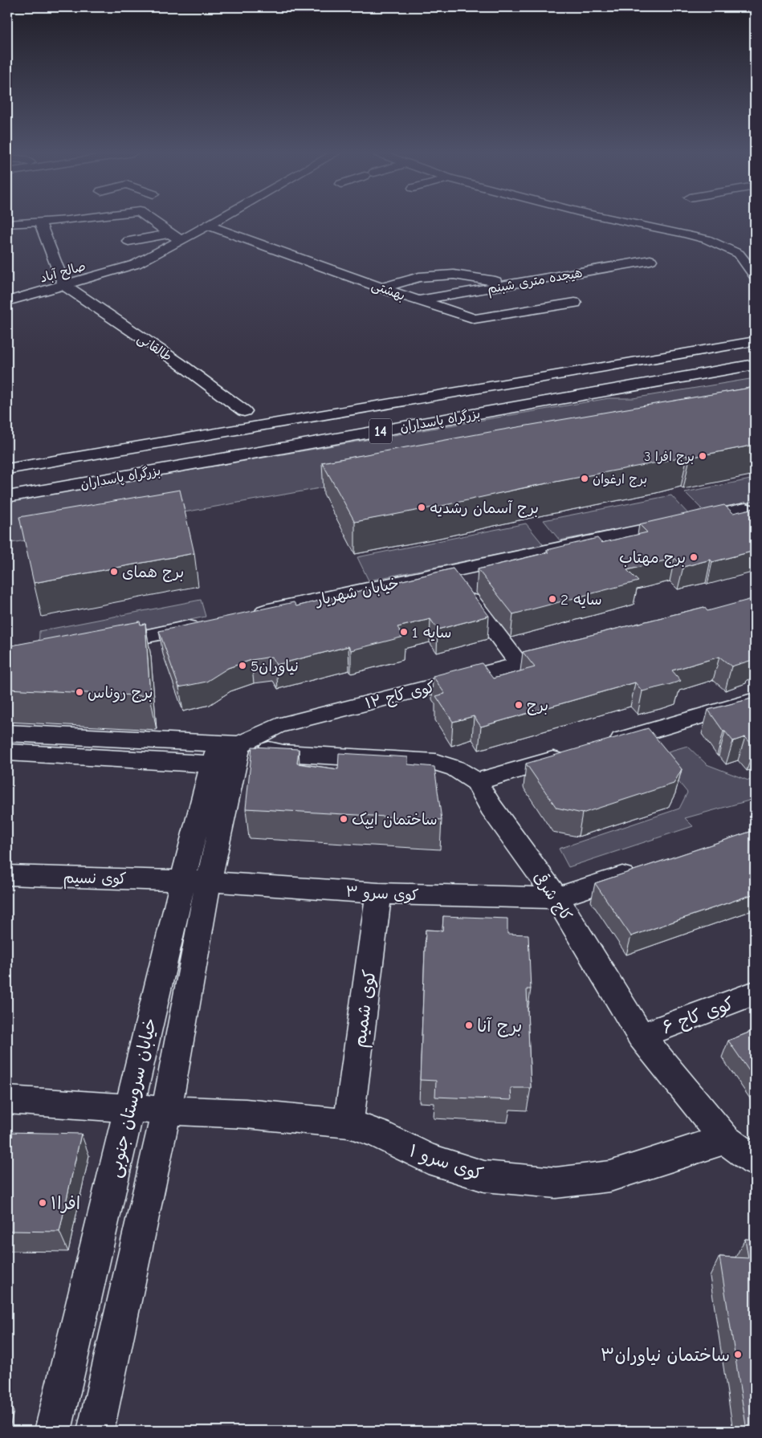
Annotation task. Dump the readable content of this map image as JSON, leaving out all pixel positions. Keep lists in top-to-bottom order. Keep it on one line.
{"streets":{"main road":["صالح آباد","هیجده متری شبنم","بهشتی","طالقانی","بزرگراه پاسداران","14","خیابان شهریار","کوی کاج ۱۲","کوی نسیم","کوی سرو ۳","کاج شرقی","کوی شمیم","کوی کاج ۶","خیابان سروستان جنوبی","کوی سرو ۱"]},"crossings":[["صالح آباد","بهشتی"],["صالح آباد","طالقانی"],["هیجده متری شبنم","بهشتی"],["کوی کاج ۱۲","خیابان سروستان جنوبی"],["کوی نسیم","کوی سرو ۳"],["کوی نسیم","خیابان سروستان جنوبی"],["کوی سرو ۳","کاج شرقی"],["کوی سرو ۳","کوی شمیم"],["کوی سرو ۳","خیابان سروستان جنوبی"],["کاج شرقی","کوی کاج ۶"],["کاج شرقی","کوی سرو ۱"],["کوی شمیم","کوی سرو ۱"],["خیابان سروستان جنوبی","کوی سرو ۱"]],"places":["برج افرا 3","برج ارغوان","برج آسمان رشدیه","برج مهتاب","برج همای","سایه 2","سایه 1","نیاوران5","برج روناس","برج","ساختمان ایپک","برج آنا","افرا۱","ساختمان نیاوران۳"]}
